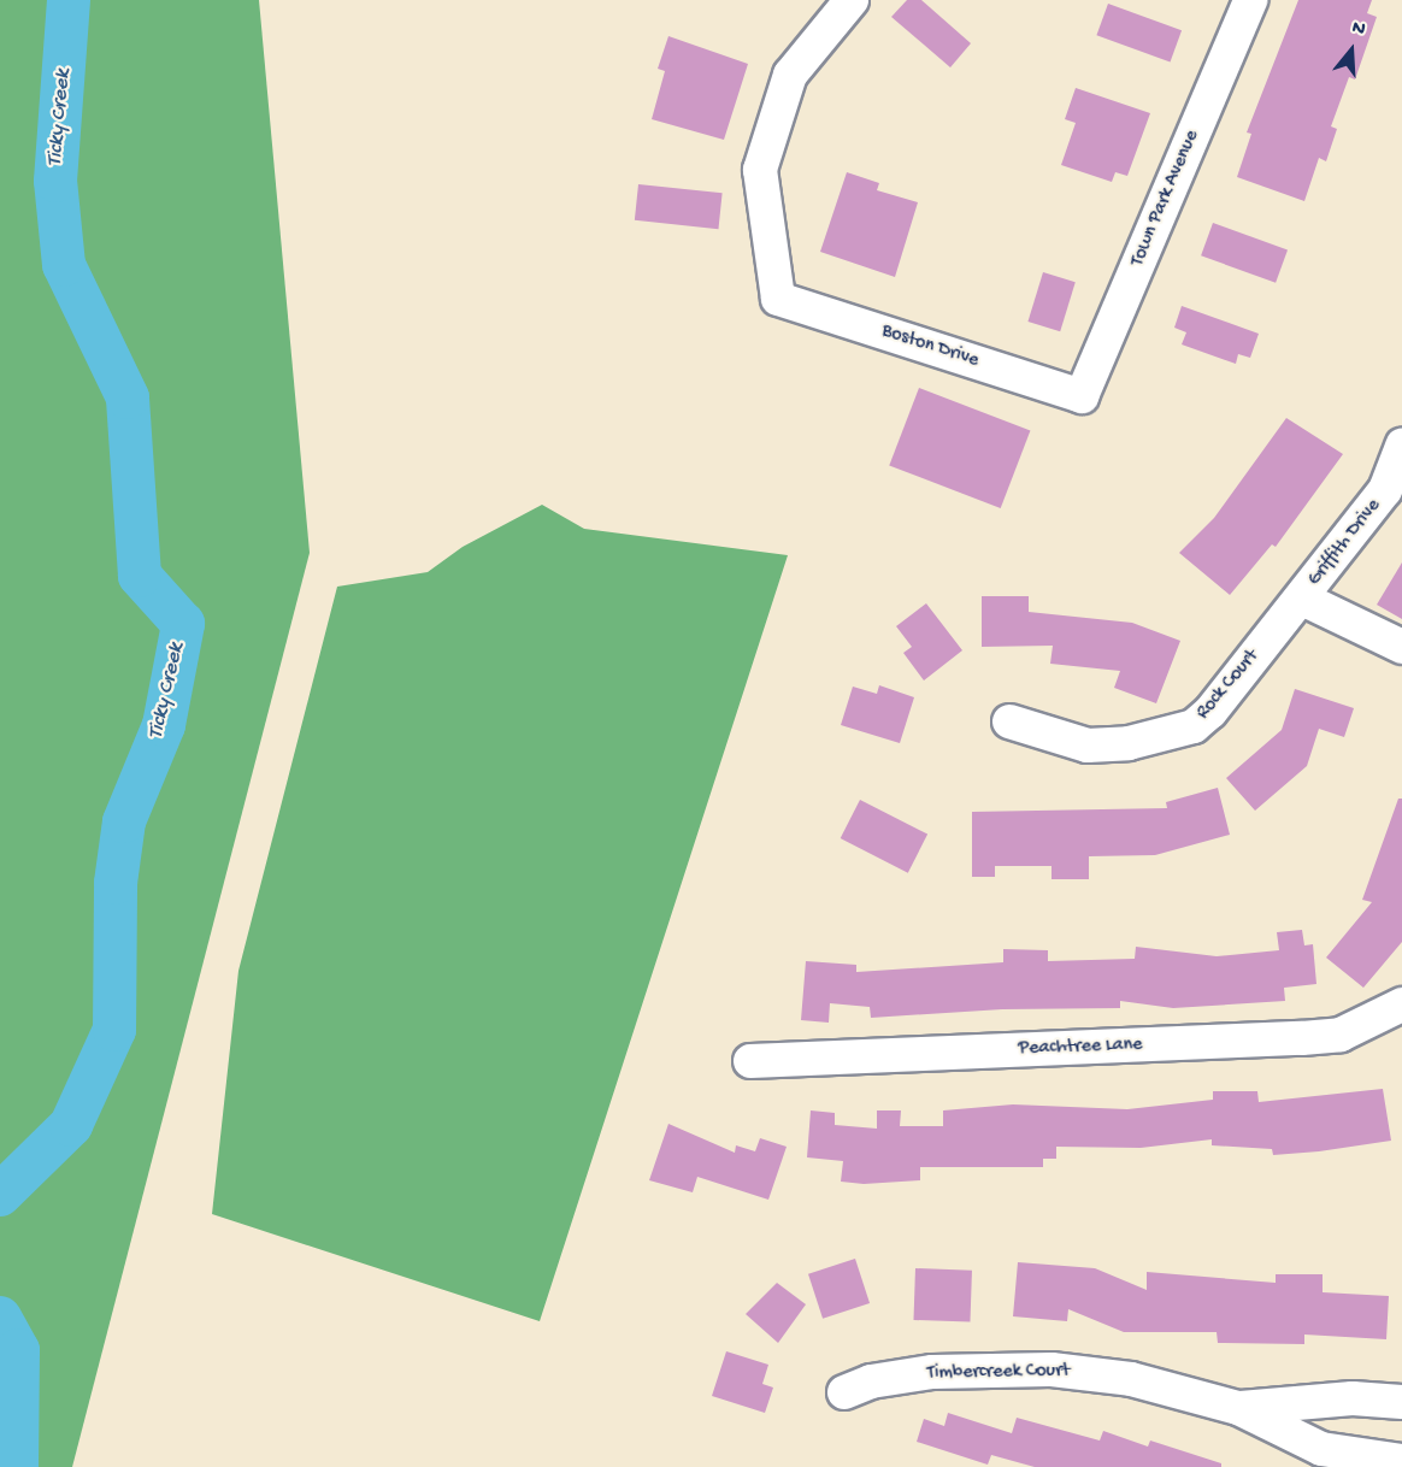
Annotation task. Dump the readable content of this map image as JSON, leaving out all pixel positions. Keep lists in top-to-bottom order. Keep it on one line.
{"streets":{"street":["Town Park Avenue","Boston Drive","Griffith Drive","Rock Court","Peachtree Lane","Timbercreek Court"]},"crossings":[["Town Park Avenue","Boston Drive"],["Griffith Drive","Rock Court"]],"water":["Ticky Creek"],"north":"top"}
